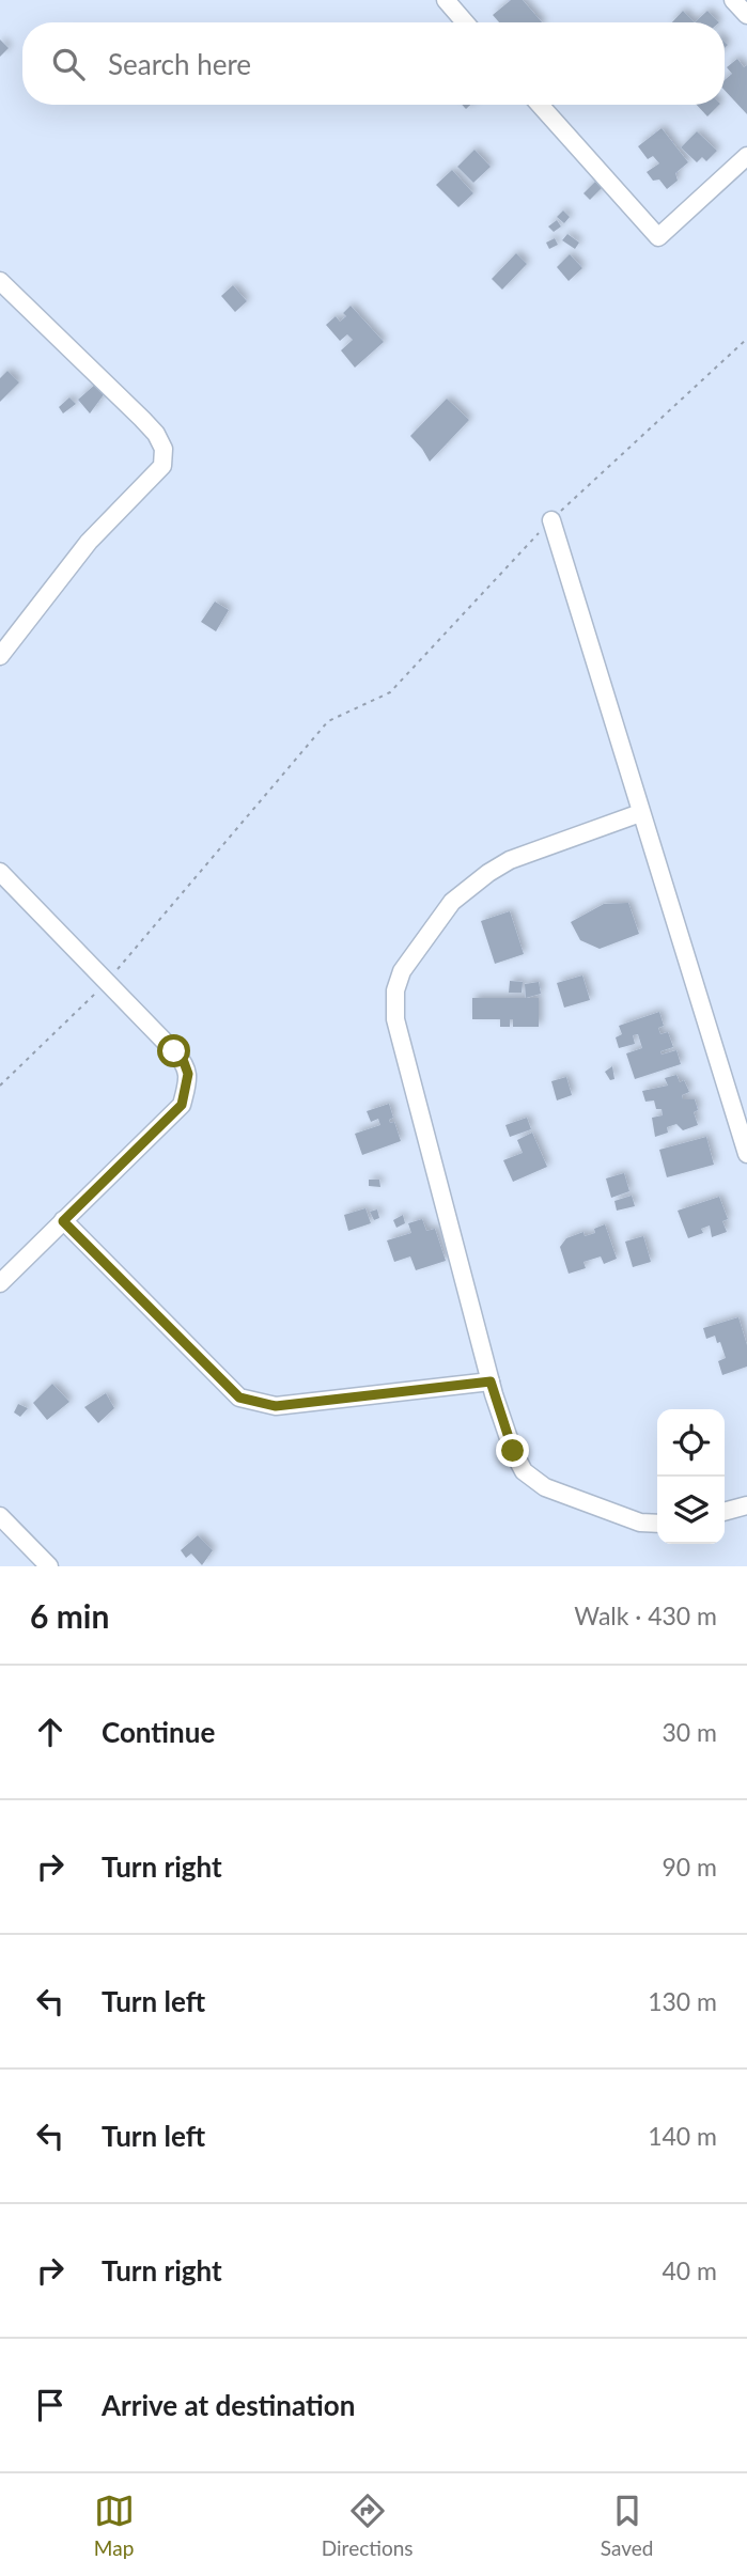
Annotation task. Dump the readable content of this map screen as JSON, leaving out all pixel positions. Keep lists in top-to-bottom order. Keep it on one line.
{"page":{"search":"Search here","heading":["6 min","Walk · 430 m"],"list":[["Continue","30 m"],["Turn right","90 m"],["Turn left","130 m"],["Turn left","140 m"],["Turn right","40 m"],"Arrive at destination"],"nav":["Map","Directions","Saved"]}}
